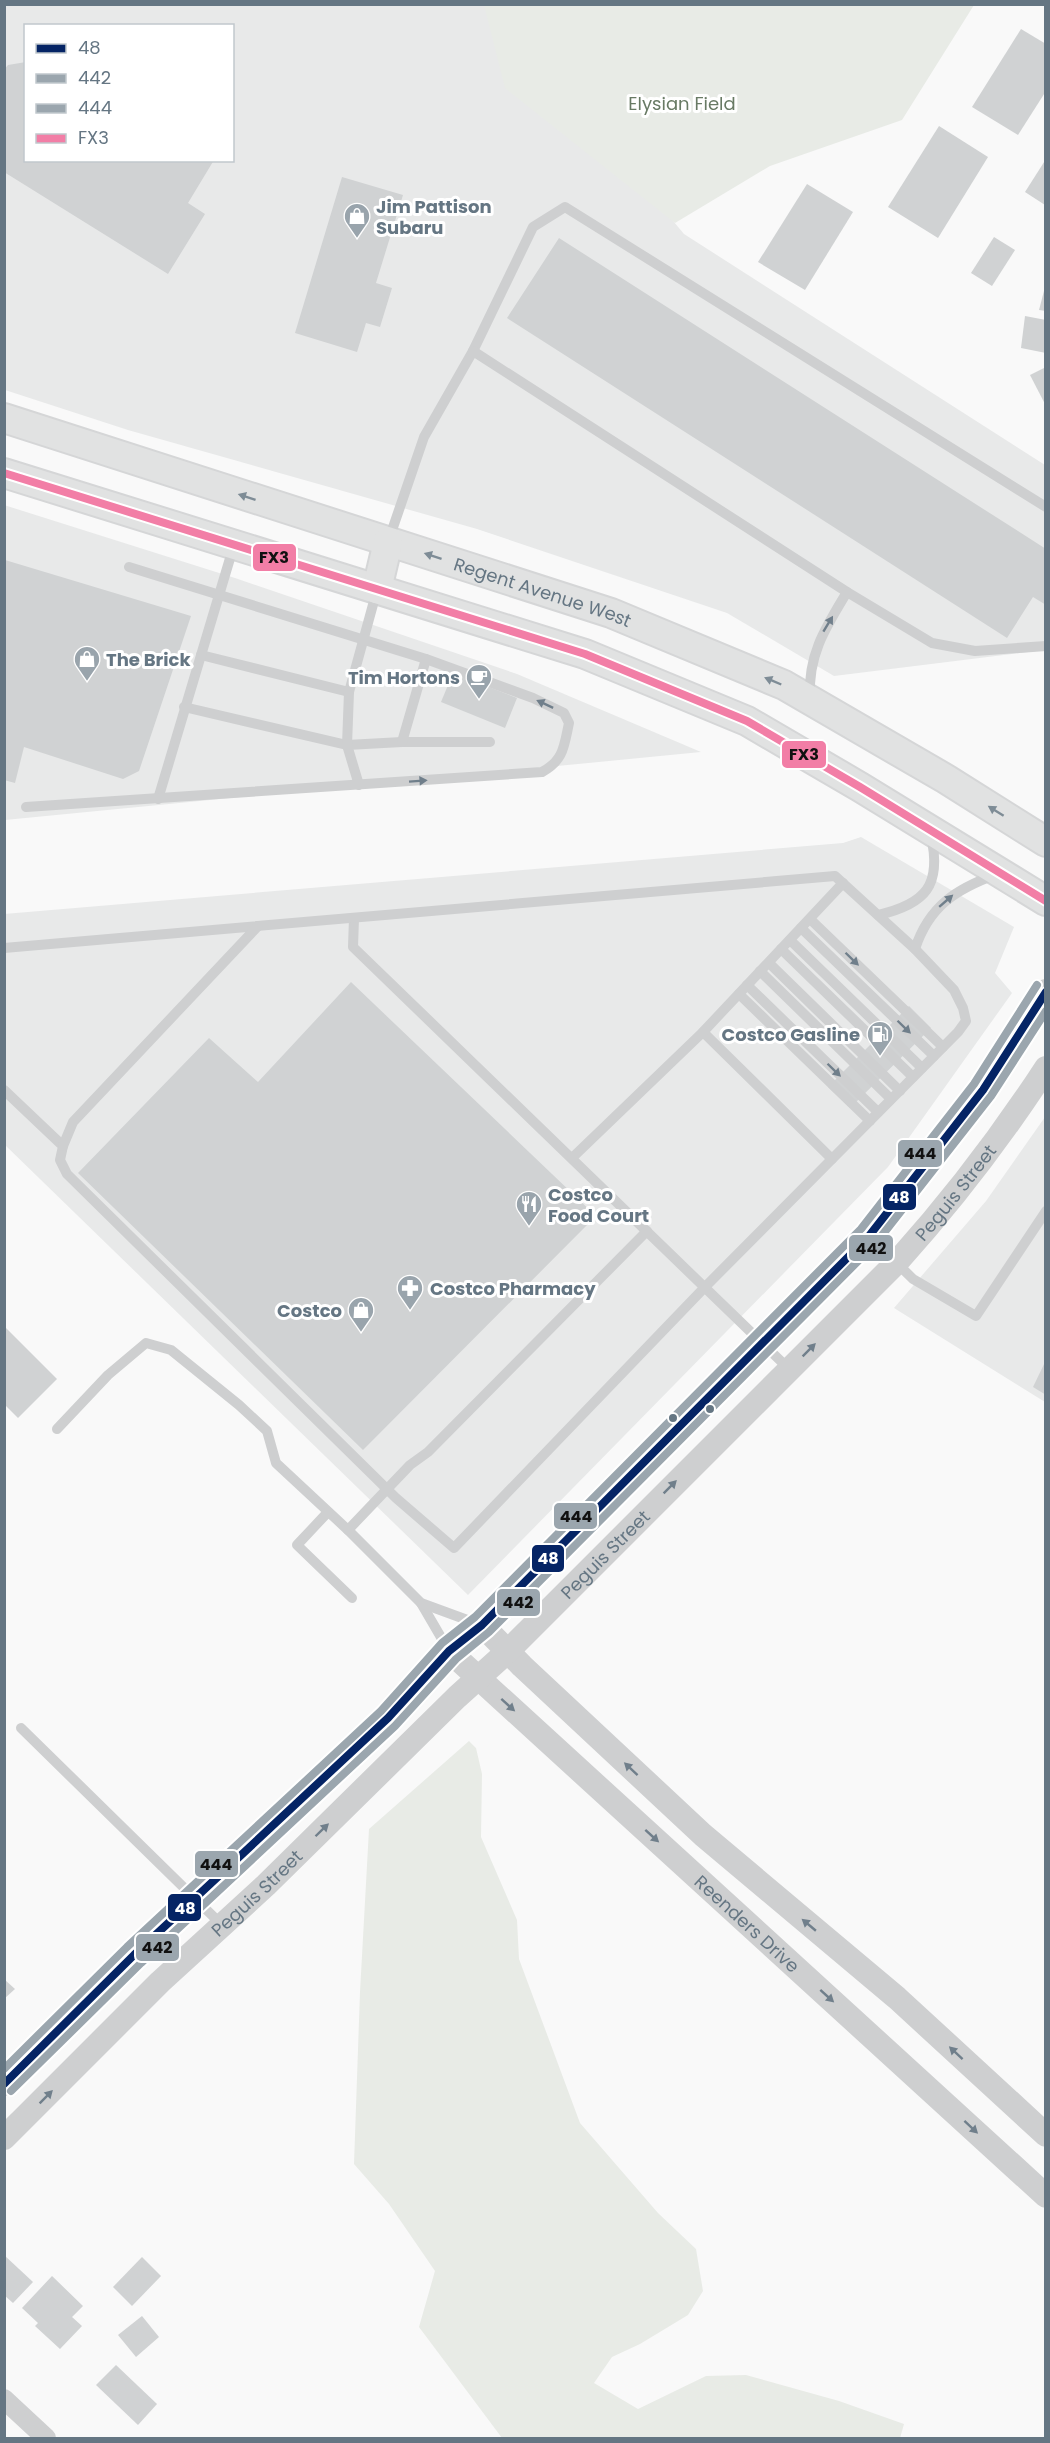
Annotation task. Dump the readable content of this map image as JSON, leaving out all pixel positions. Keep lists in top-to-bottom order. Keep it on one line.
{"streets":{"main road":["Regent Avenue West"],"street":["Peguis Street","Reenders Drive"]},"crossings":[["Peguis Street","Reenders Drive"]],"parks":["Elysian Field"],"places":{"shop":["Jim Pattison Subaru","The Brick","Costco"],"cafe":["Tim Hortons"],"fuel station":["Costco Gasline"],"restaurant":["Costco Food Court"],"pharmacy":["Costco Pharmacy"]},"lines":["transit line FX3","transit line 444","transit line 48","transit line 442"],"legend":["48","442","444","FX3"]}
